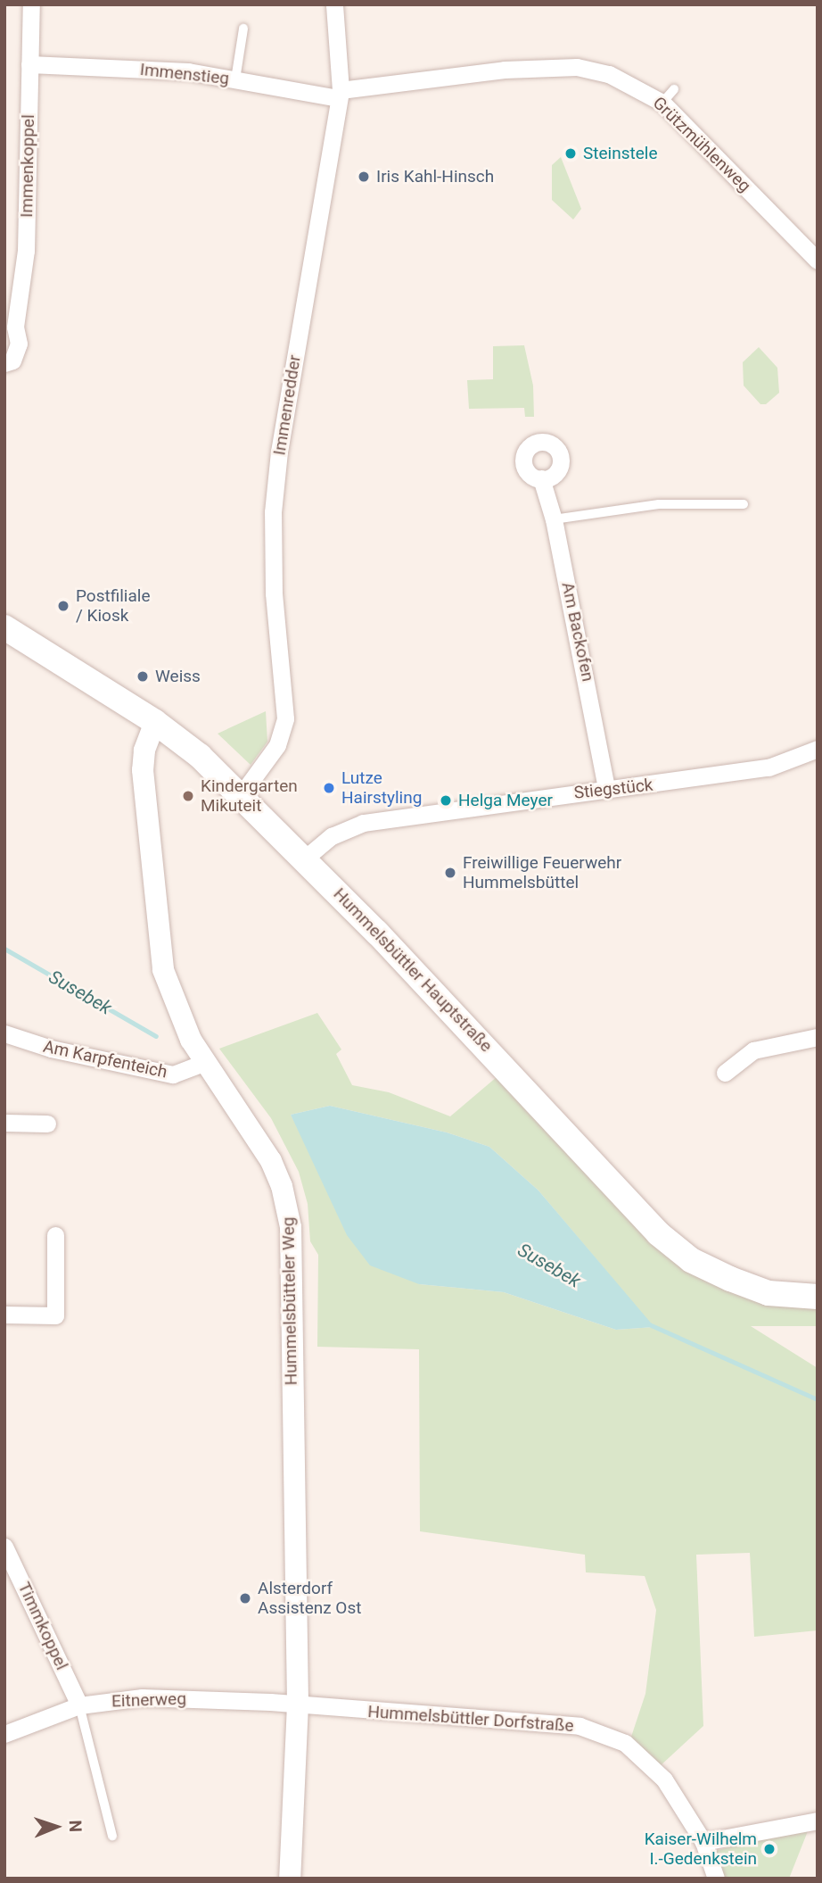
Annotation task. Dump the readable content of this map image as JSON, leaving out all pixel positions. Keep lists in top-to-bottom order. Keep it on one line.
{"streets":{"main road":["Hummelsbüttler Hauptstraße"],"street":["Immenstieg","Grützmühlenweg","Immenkoppel","Immenredder","Am Backofen","Stiegstück","Am Karpfenteich","Hummelsbütteler Weg","Timmkoppel","Eitnerweg","Hummelsbüttler Dorfstraße"]},"crossings":[["Immenstieg","Grützmühlenweg"],["Immenstieg","Immenkoppel"],["Immenstieg","Immenredder"],["Grützmühlenweg","Immenredder"],["Immenredder","Hummelsbüttler Hauptstraße"],["Am Backofen","Stiegstück"],["Stiegstück","Hummelsbüttler Hauptstraße"],["Hummelsbüttler Hauptstraße","Hummelsbütteler Weg"],["Am Karpfenteich","Hummelsbütteler Weg"],["Hummelsbütteler Weg","Eitnerweg"],["Hummelsbütteler Weg","Hummelsbüttler Dorfstraße"],["Timmkoppel","Eitnerweg"],["Eitnerweg","Hummelsbüttler Dorfstraße"]],"water":["Susebek"],"places":["Steinstele","Iris Kahl-Hinsch","Postfiliale / Kiosk","Weiss","Lutze Hairstyling","Kindergarten Mikuteit","Helga Meyer","Freiwillige Feuerwehr Hummelsbüttel","Alsterdorf Assistenz Ost","Kaiser-Wilhelm I.-Gedenkstein"],"north":"right"}
